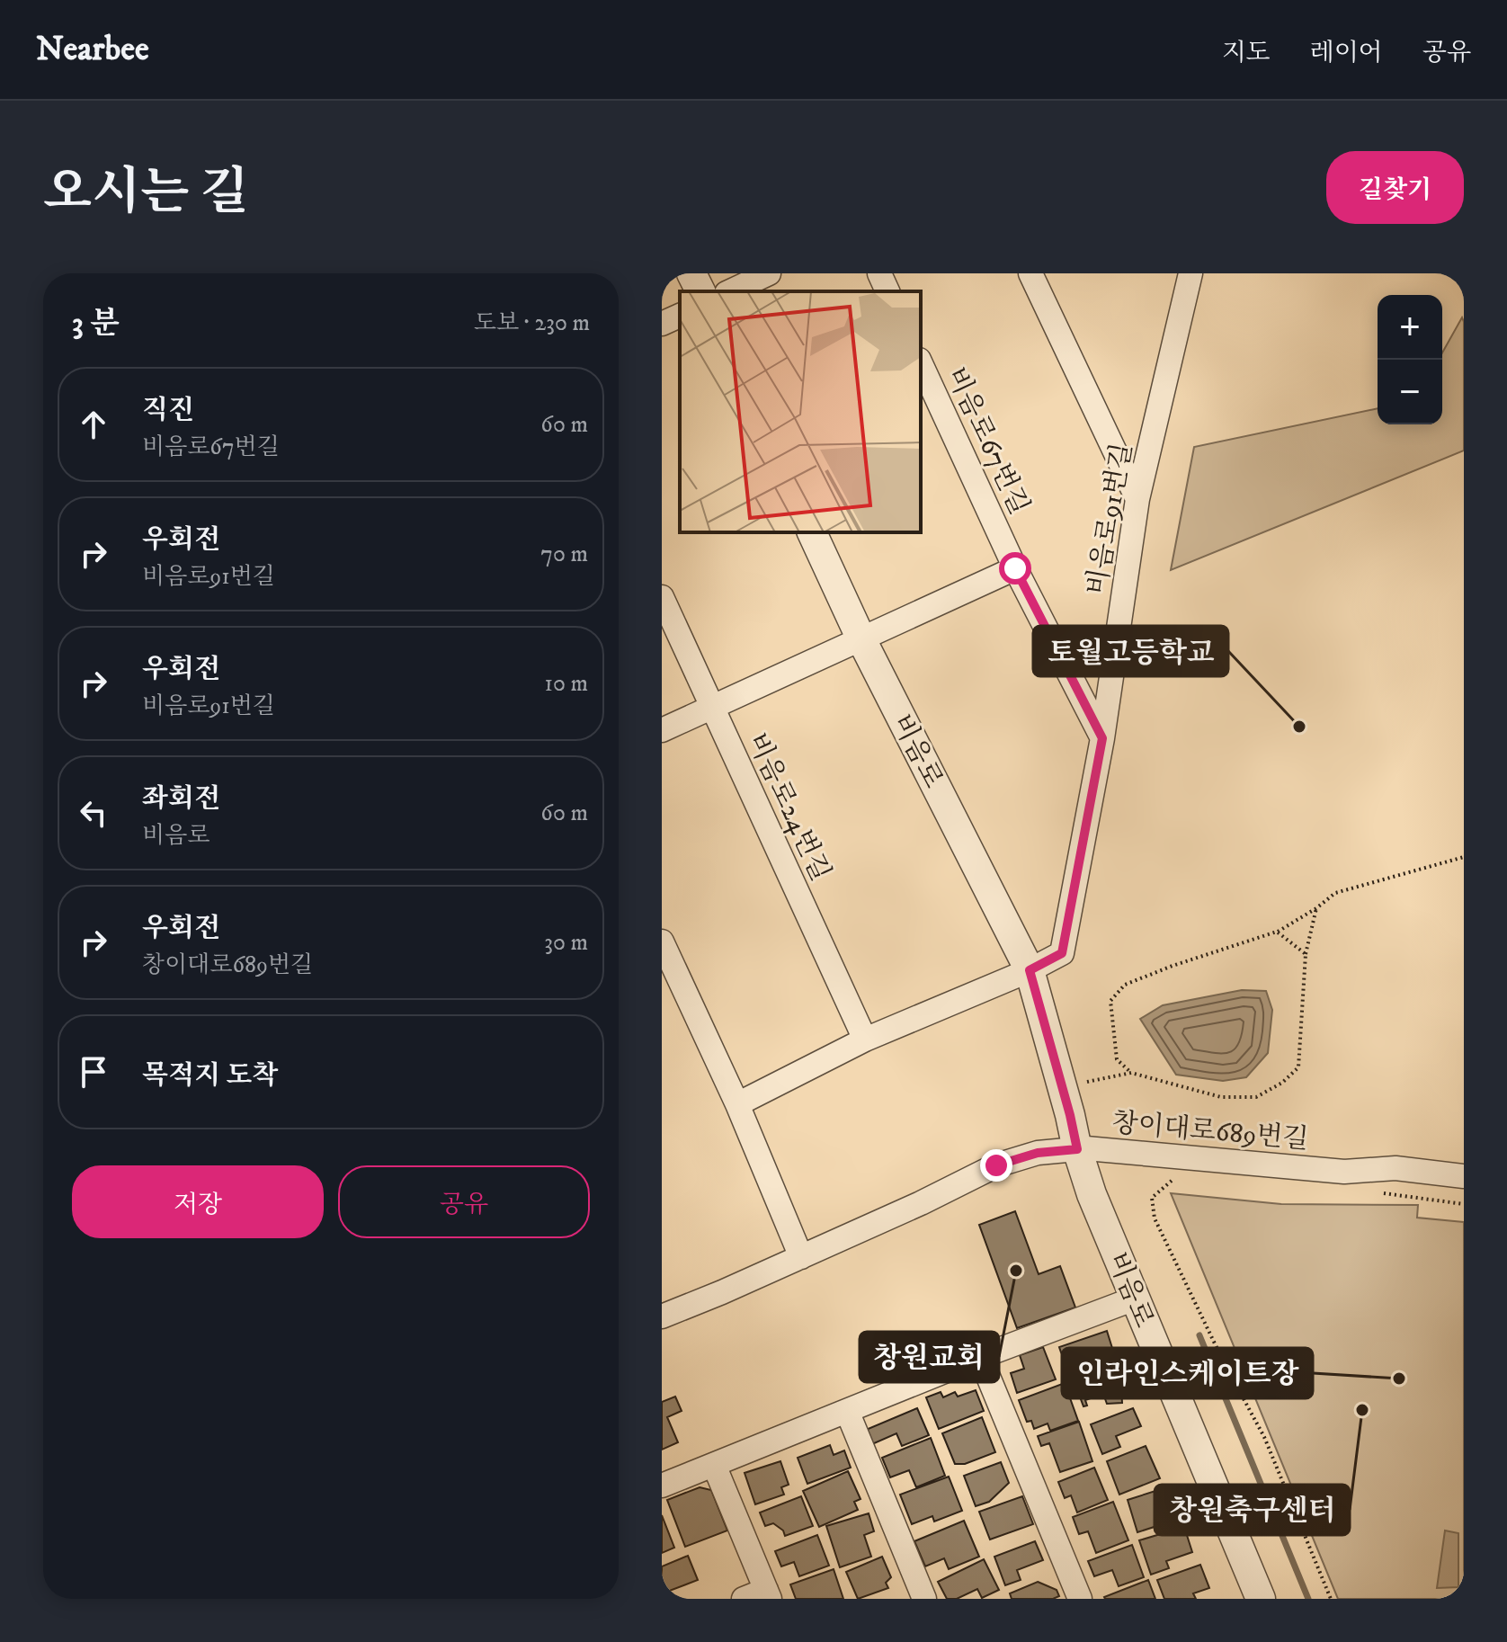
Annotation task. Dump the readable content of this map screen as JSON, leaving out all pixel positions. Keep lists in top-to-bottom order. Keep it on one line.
{"streets":{"street":["비음로67번길","비음로91번길","비음로","비음로24번길","창이대로689번길"]},"crossings":[["비음로67번길","비음로91번길"],["비음로91번길","비음로"],["비음로","창이대로689번길"]],"places":["토월고등학교","창원교회","인라인스케이트장","창원축구센터"],"page":{"header":"Nearbee","nav":["지도","레이어","공유"],"title":"오시는 길","buttons":["길찾기",["저장","공유"]],"heading":["3 분","도보 · 230 m"],"map_buttons":["+","−"],"list":[["직진","비음로67번길","60 m"],["우회전","비음로91번길","70 m"],["우회전","비음로91번길","10 m"],["좌회전","비음로","60 m"],["우회전","창이대로689번길","30 m"],"목적지 도착"]}}
